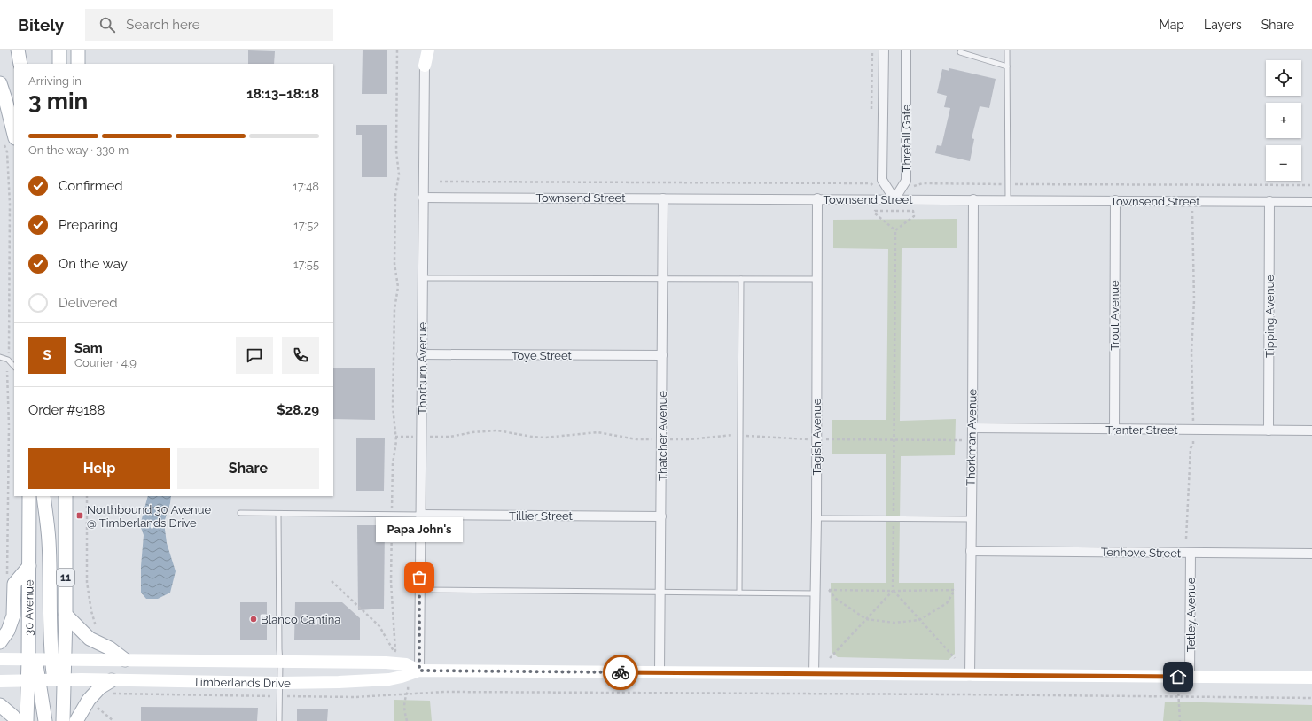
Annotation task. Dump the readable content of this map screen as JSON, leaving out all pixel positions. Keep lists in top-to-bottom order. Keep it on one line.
{"streets":{"main road":["11","30 Avenue"],"street":["Threfall Gate","Townsend Street","Trout Avenue","Tipping Avenue","Toye Street","Thorburn Avenue","Tranter Street","Thatcher Avenue","Tagish Avenue","Thorkman Avenue","Tillier Street","Tenhove Street","Tetley Avenue","Timberlands Drive"]},"crossings":[["Threfall Gate","Townsend Street"],["Townsend Street","Trout Avenue"],["Townsend Street","Tipping Avenue"],["Townsend Street","Thorburn Avenue"],["Townsend Street","Thatcher Avenue"],["Townsend Street","Tagish Avenue"],["Townsend Street","Thorkman Avenue"],["Trout Avenue","Tranter Street"],["Tipping Avenue","Tranter Street"],["Toye Street","Thorburn Avenue"],["Toye Street","Thatcher Avenue"],["Thorburn Avenue","Tillier Street"],["Thorburn Avenue","Timberlands Drive"],["Tranter Street","Thorkman Avenue"],["Thatcher Avenue","Tillier Street"],["Thatcher Avenue","Timberlands Drive"],["Tagish Avenue","Timberlands Drive"],["Thorkman Avenue","Tenhove Street"],["Thorkman Avenue","Timberlands Drive"],["Tenhove Street","Tetley Avenue"],["11","Timberlands Drive"],["30 Avenue","Timberlands Drive"],["Tetley Avenue","Timberlands Drive"]],"places":{"transit":["Northbound 30 Avenue @ Timberlands Drive"],"other":["Papa John's","Blanco Cantina"]},"page":{"header":"Bitely","search":"Search here","nav":["Map","Layers","Share"],"map_buttons":["+","−"],"heading":["3 min","Arriving in","18:13–18:18"],"panel":["Sam","Courier · 4.9","Order #9188","$28.29"],"bar":"On the way · 330 m","list":[["Confirmed","17:48"],["Preparing","17:52"],["On the way","17:55"],"Delivered"],"round":"S","buttons":["Help","Share"],"bubble":"Papa John's"}}
